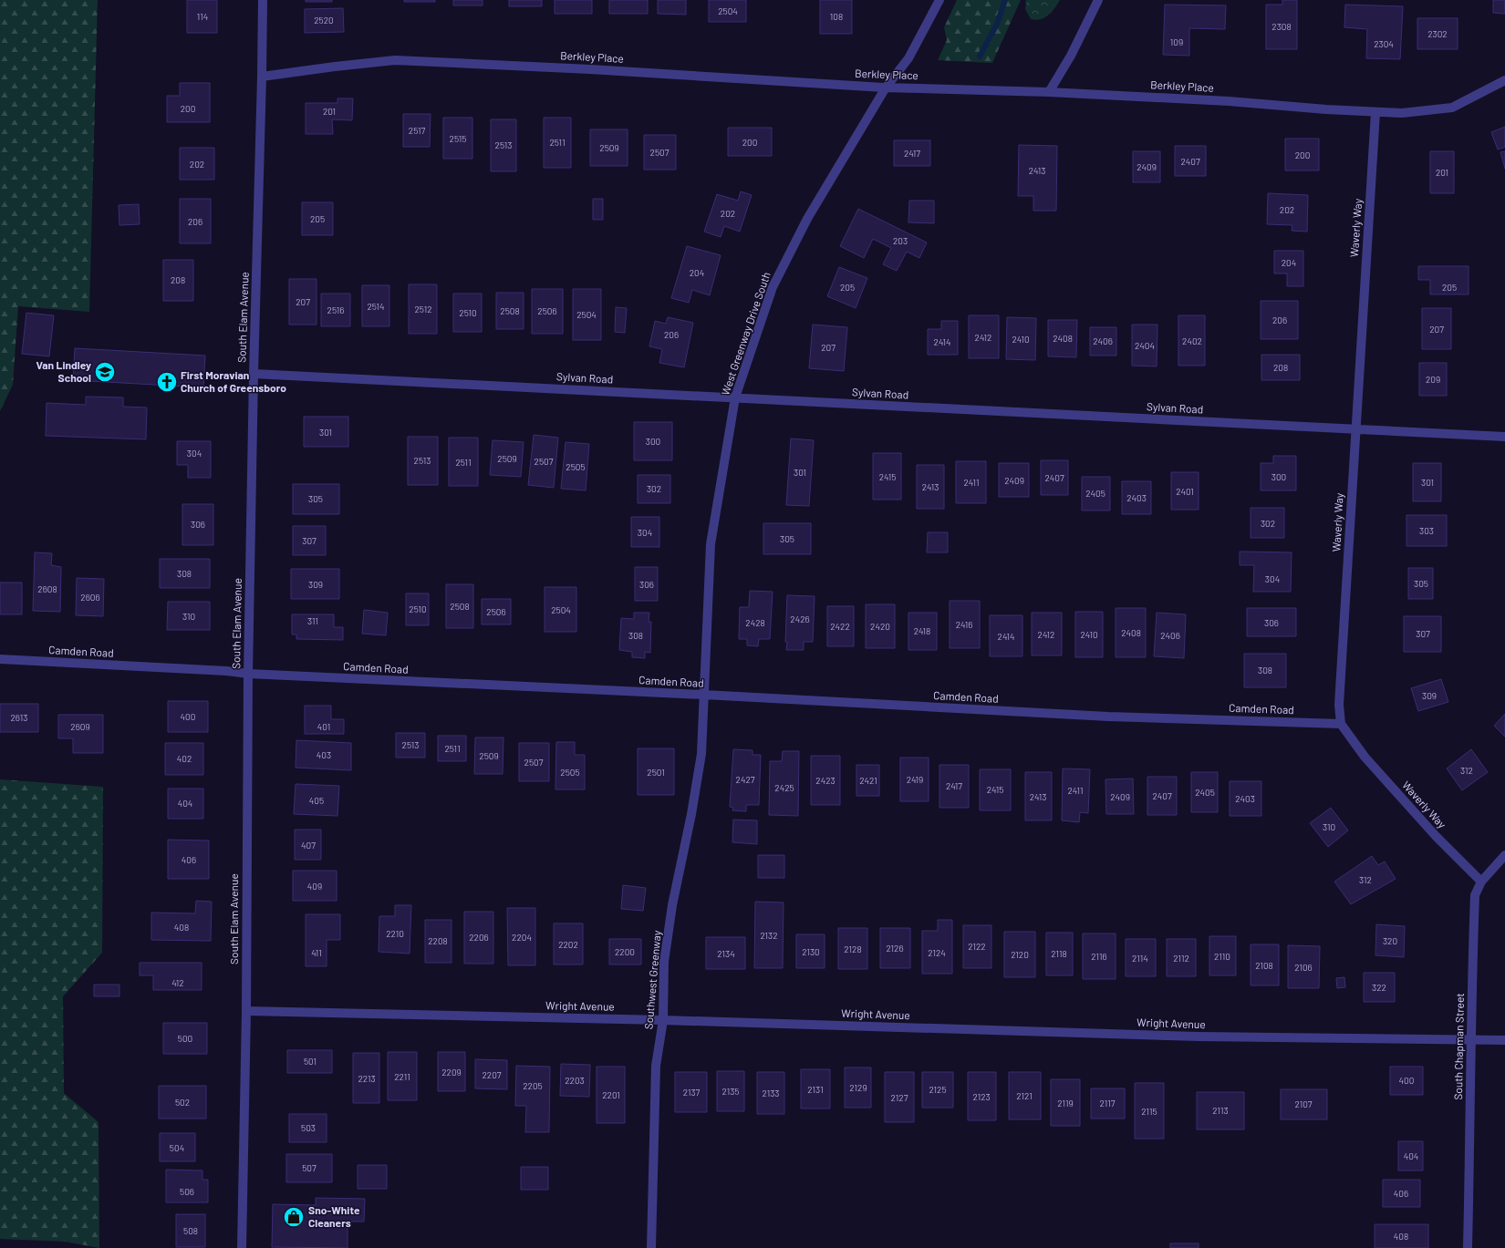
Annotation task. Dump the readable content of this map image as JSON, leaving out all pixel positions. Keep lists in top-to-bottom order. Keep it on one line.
{"streets":{"street":["Berkley Place","Waverly Way","South Elam Avenue","West Greenway Drive South","Sylvan Road","Camden Road","Southwest Greenway","Wright Avenue","South Chapman Street"]},"crossings":[["Berkley Place","Waverly Way"],["Berkley Place","South Elam Avenue"],["Berkley Place","West Greenway Drive South"],["Waverly Way","Sylvan Road"],["Waverly Way","Camden Road"],["Waverly Way","South Chapman Street"],["South Elam Avenue","Sylvan Road"],["South Elam Avenue","Camden Road"],["South Elam Avenue","Wright Avenue"],["West Greenway Drive South","Sylvan Road"],["West Greenway Drive South","Camden Road"],["West Greenway Drive South","Southwest Greenway"],["Camden Road","Southwest Greenway"],["Southwest Greenway","Wright Avenue"],["Wright Avenue","South Chapman Street"]],"places":{"school or university":["Van Lindley School"],"church":["First Moravian Church of Greensboro"],"shop":["Sno-White Cleaners"]},"house_numbers":["2504","114","108","2520","2308","2302","109","2304","200","201","2517","2515","2511","200","2513","2509","2507","2417","200","2407","202","2409","2413","201","202","202","205","206","203","204","204","208","205","205","207","2514","2512","2516","2508","2506","2510","2504","206","207","206","2412","2408","2410","2406","2402","2414","2404","207","208","209","301","300","304","2509","2513","2507","2511","2505","301","2415","300","2407","2409","2411","301","2413","302","2401","2405","2403","305","302","306","303","304","305","307","308","304","305","309","306","2608","2606","2508","2510","2504","2506","310","2426","311","2428","306","2416","2422","2420","2418","2408","307","2412","2410","308","2406","2414","308","309","400","2613","2609","401","2513","2511","403","2509","402","2507","312","2505","2501","2427","2419","2423","2421","2417","2425","2415","2411","2405","2407","2413","2409","2403","405","404","310","407","406","312","409","408","2210","2132","2206","2204","2208","320","2202","2122","2126","2128","2200","2130","411","2124","2134","2118","2120","2116","2110","2114","2112","2108","2106","412","322","500","501","2209","2207","2211","2213","2203","400","2205","2129","2131","2125","2135","2137","2133","2201","2121","2123","2127","502","2119","2117","2107","2113","2115","503","504","404","507","506","406","508","408"]}
